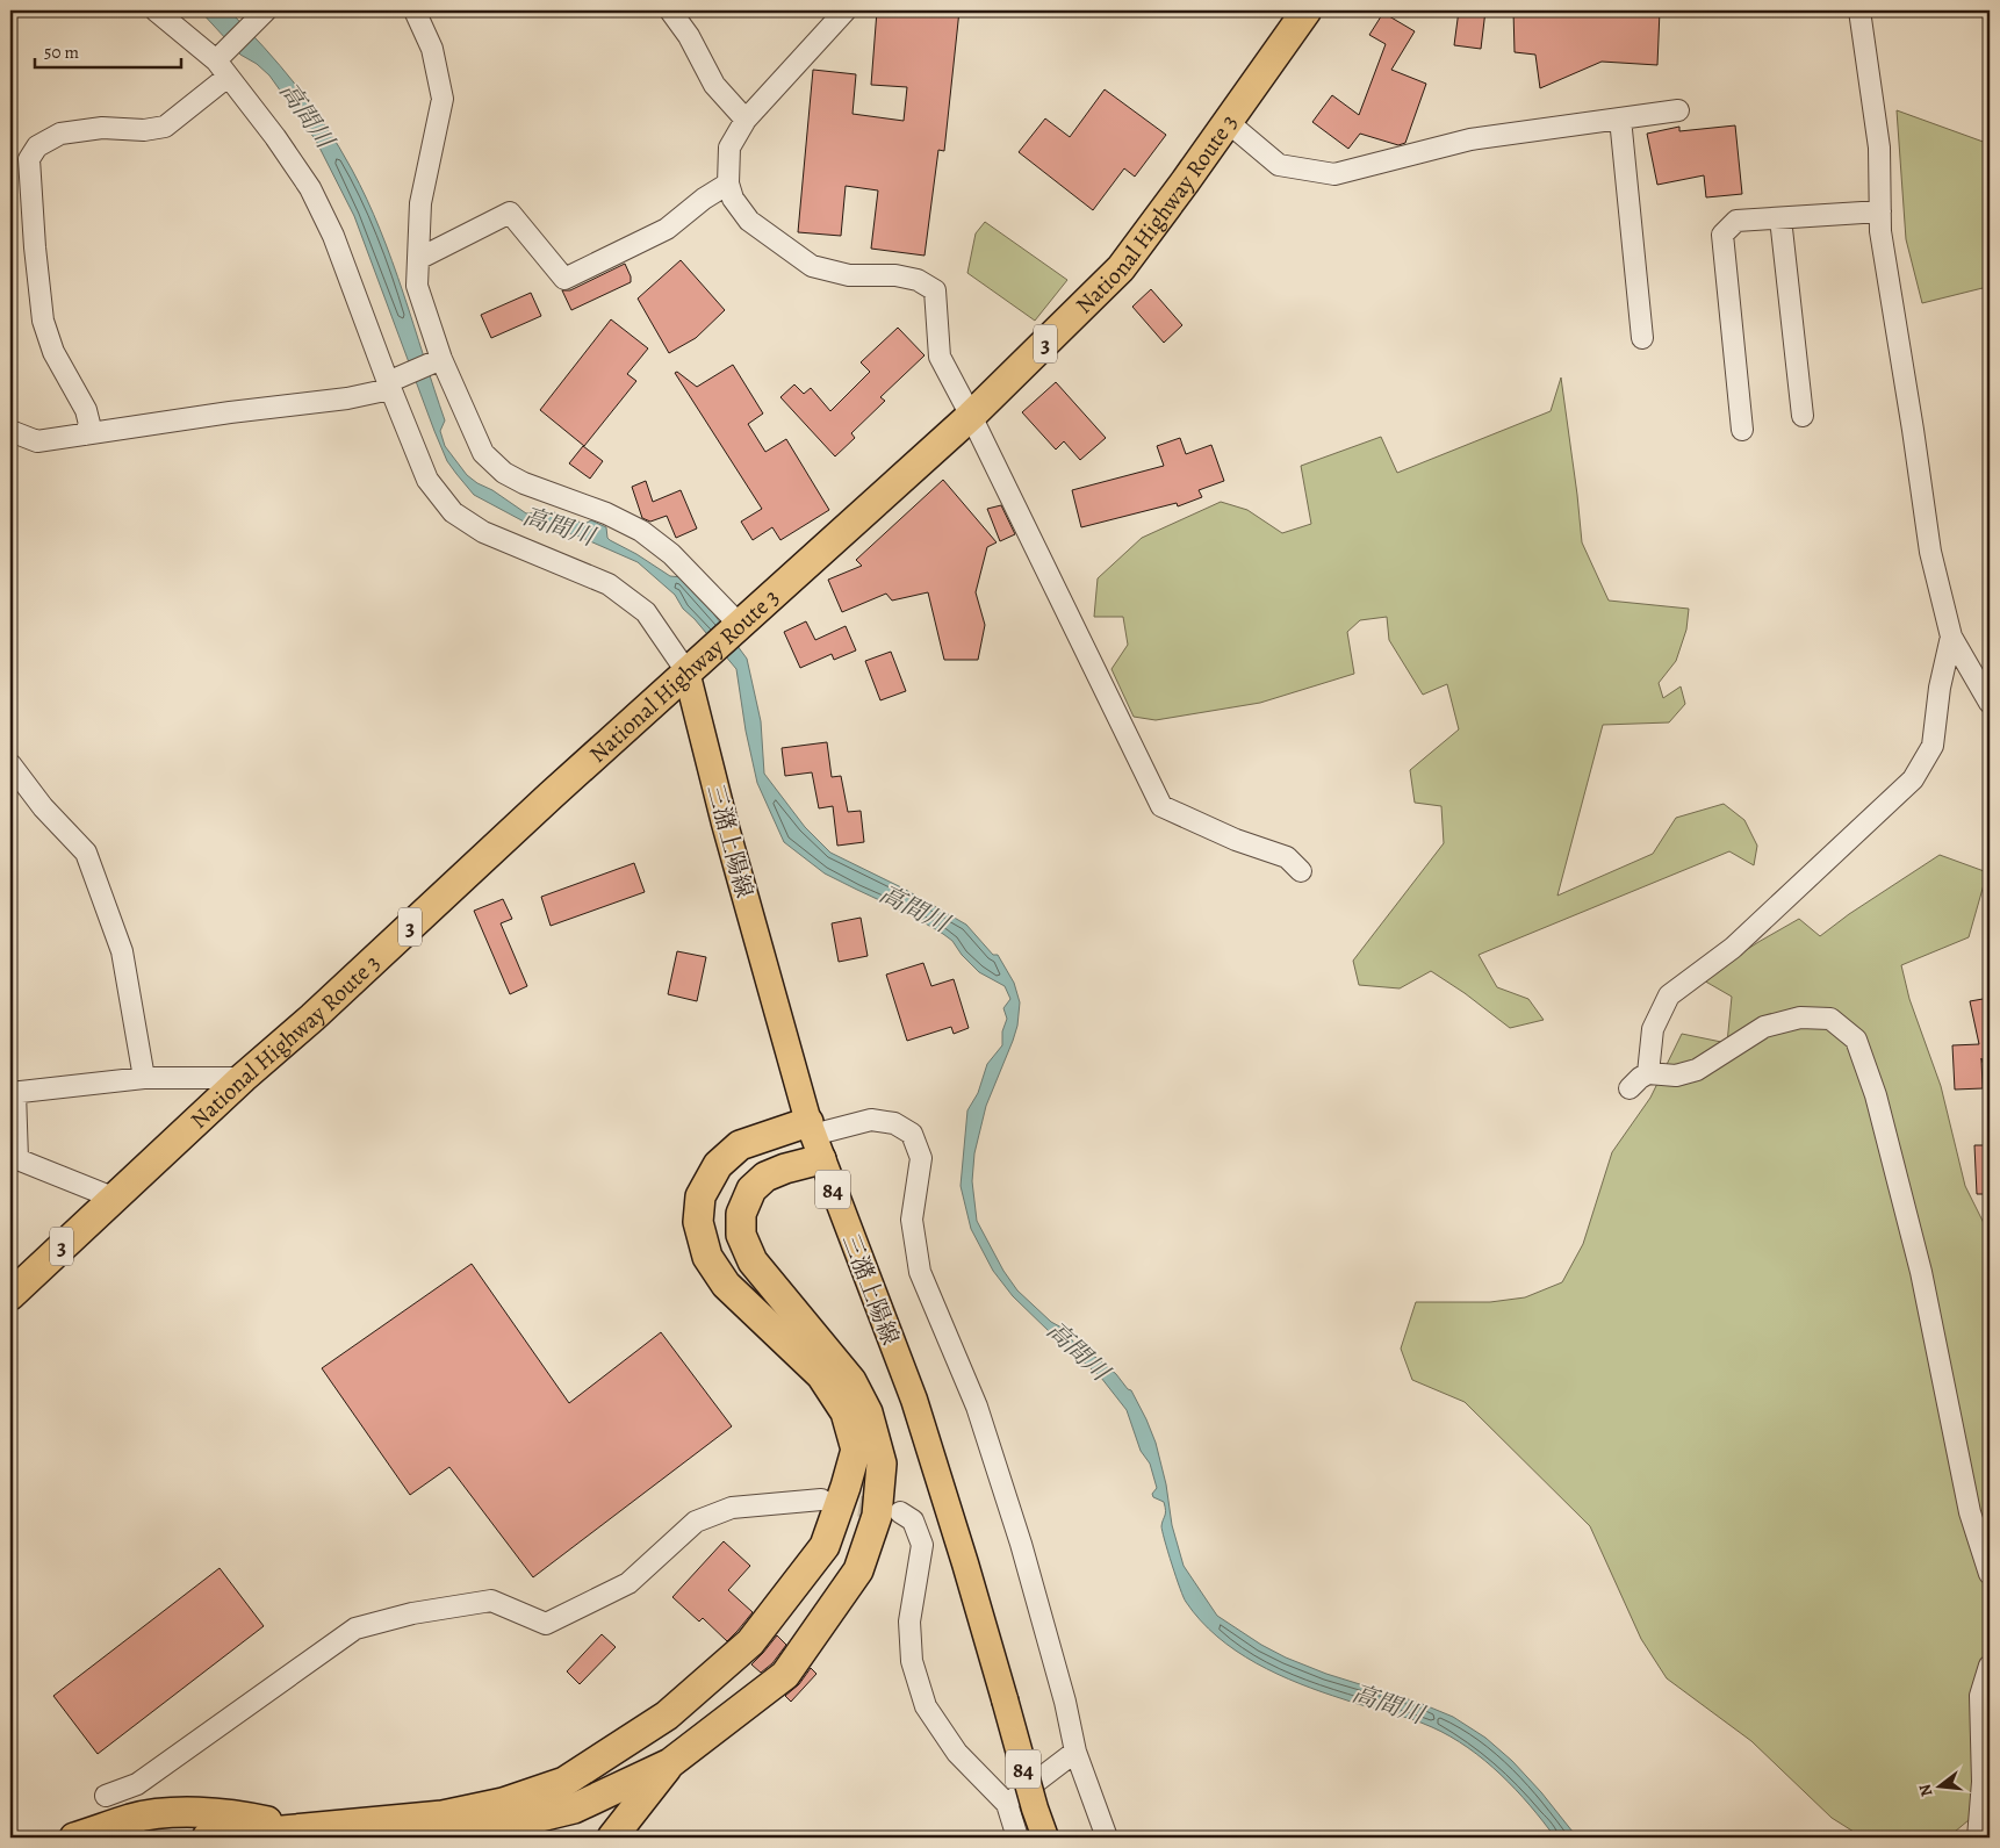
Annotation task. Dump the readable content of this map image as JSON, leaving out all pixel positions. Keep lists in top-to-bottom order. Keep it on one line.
{"streets":{"highway":["National Highway Route 3","3"],"main road":["三潴上陽線","84"]},"crossings":[["National Highway Route 3","三潴上陽線"]],"water":["高間川"],"scale_bar":"50 m","north":"left"}
